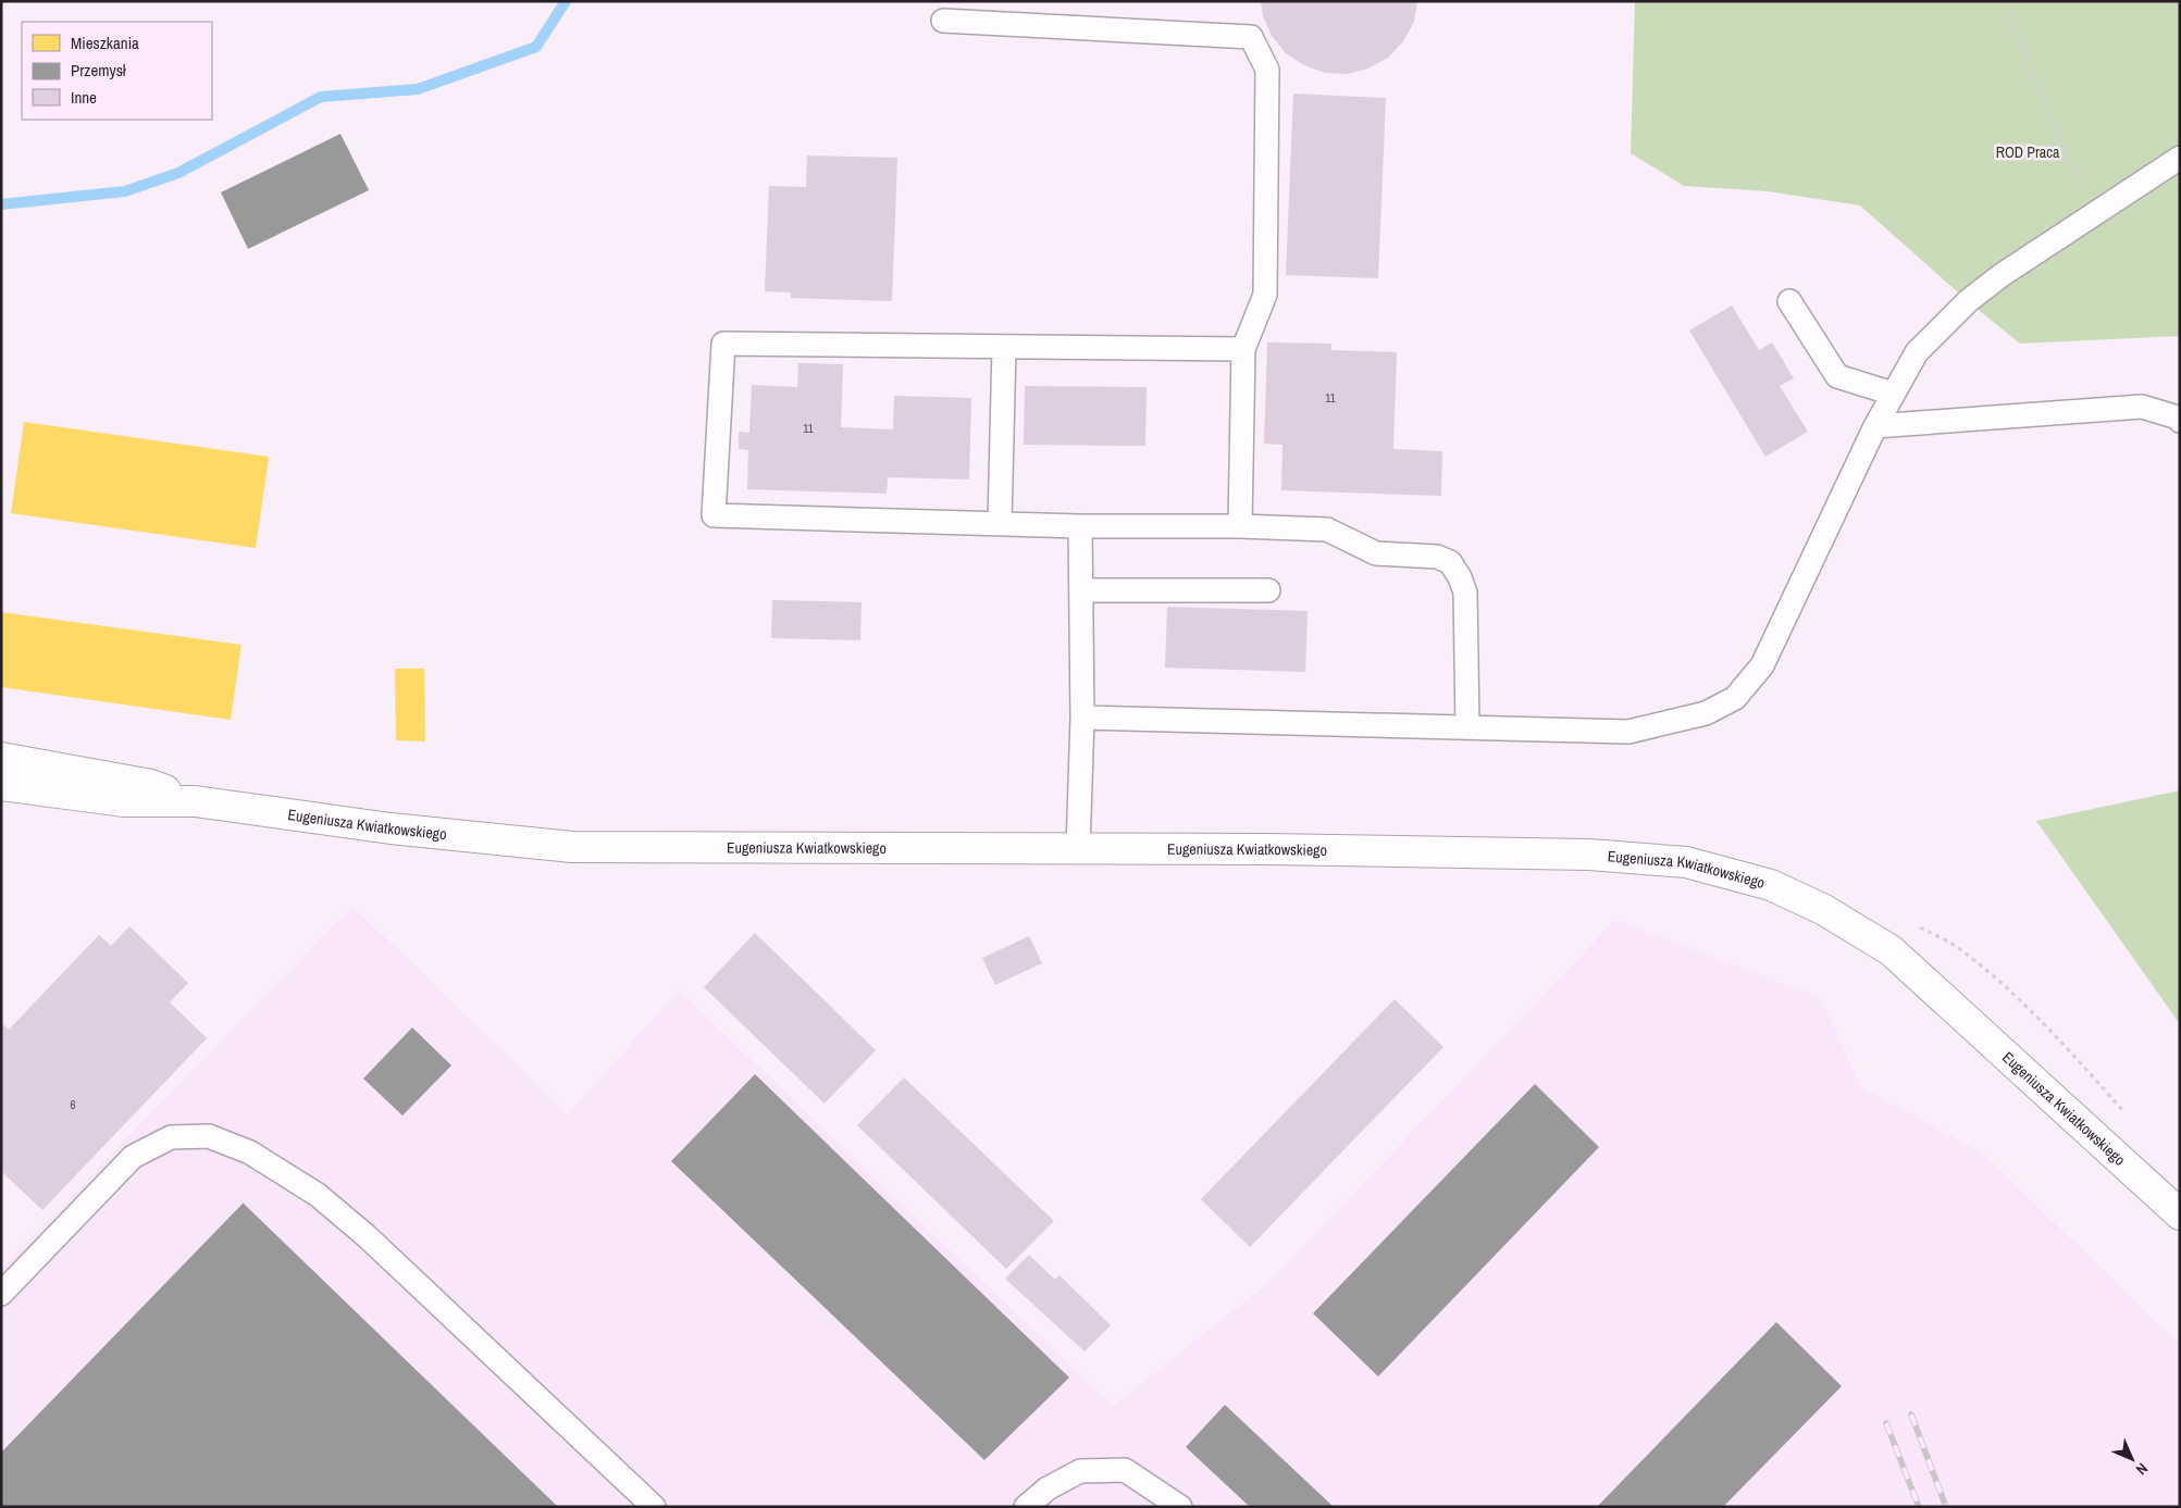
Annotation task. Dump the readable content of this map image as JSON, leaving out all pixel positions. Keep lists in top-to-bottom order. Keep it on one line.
{"streets":{"street":["Eugeniusza Kwiatkowskiego"]},"parks":["ROD Praca"],"house_numbers":["11","11","6"],"legend":["Mieszkania","Przemysł","Inne"],"north":"bottom right"}
